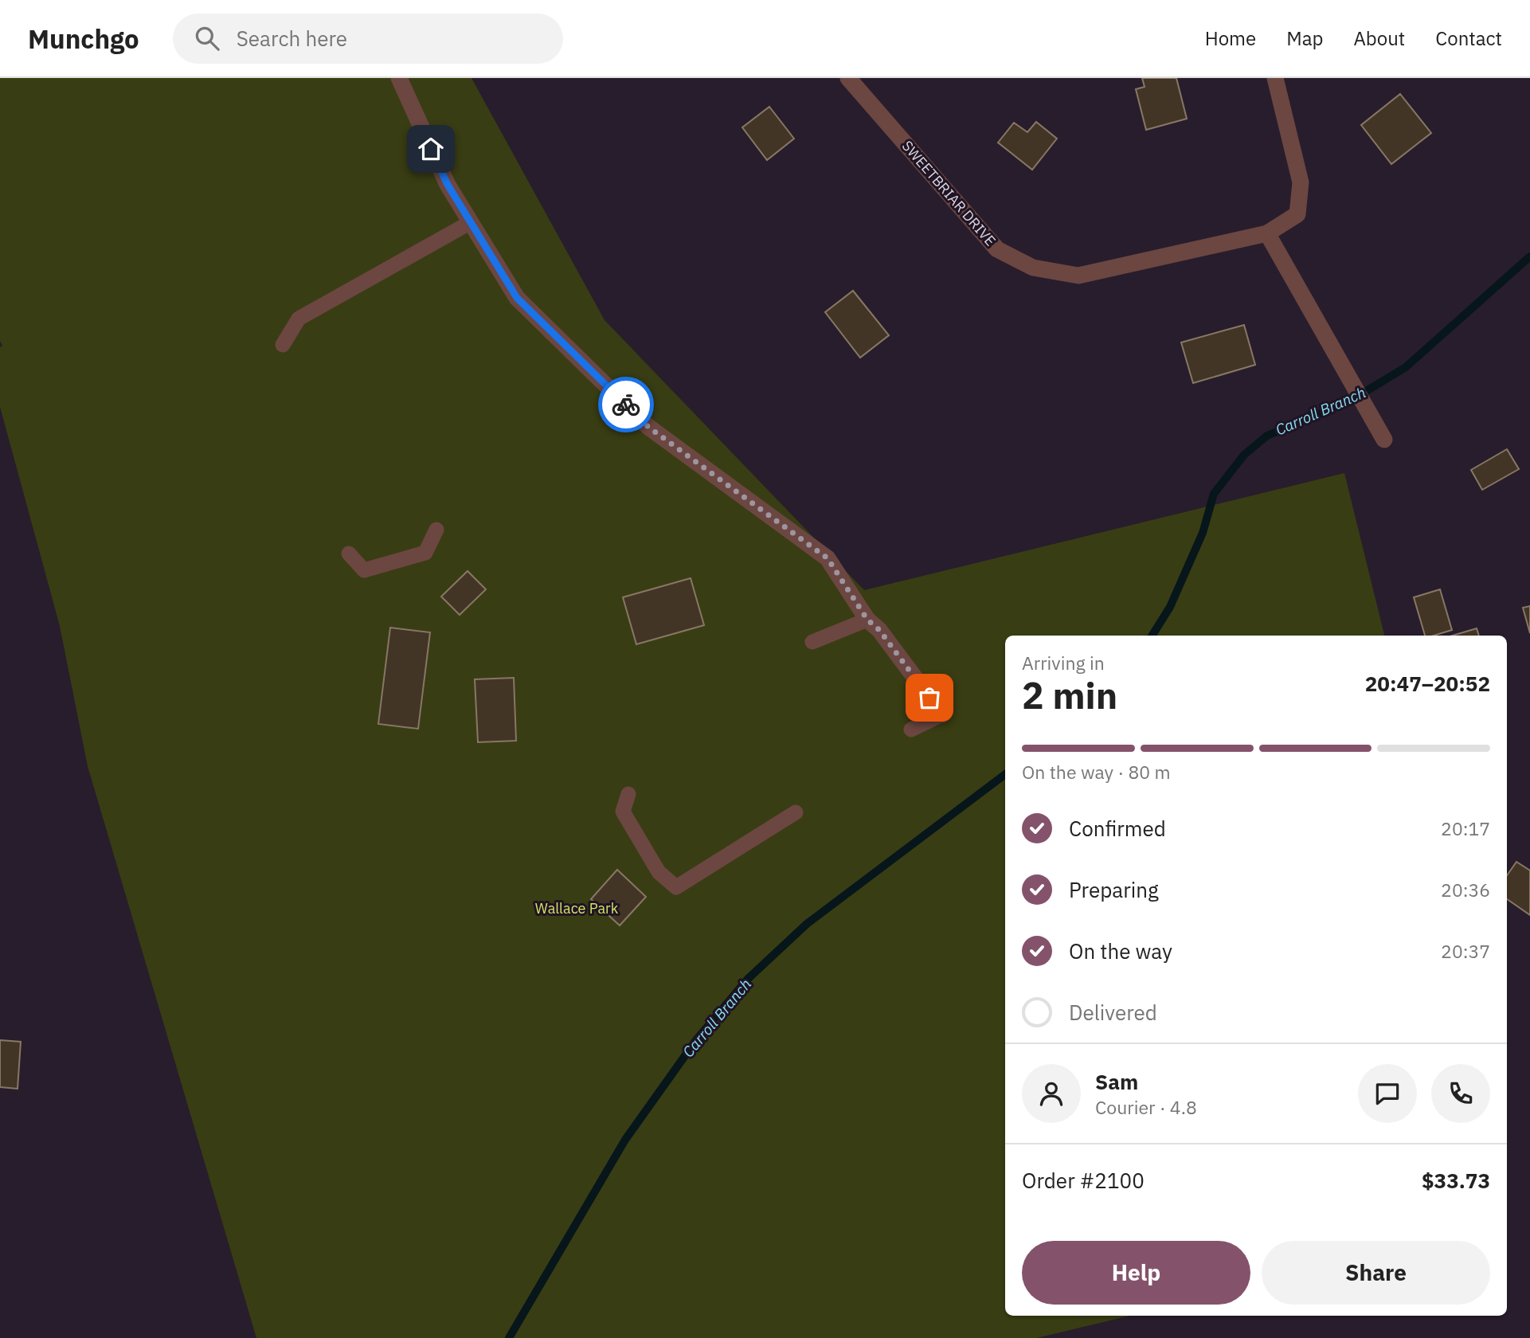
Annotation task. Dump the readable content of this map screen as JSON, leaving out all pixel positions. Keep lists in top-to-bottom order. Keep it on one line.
{"streets":{"street":["SWEETBRIAR DRIVE"]},"water":["Carroll Branch"],"parks":["Wallace Park"],"page":{"header":"Munchgo","search":"Search here","nav":["Home","Map","About","Contact"],"heading":["2 min","Arriving in","20:47–20:52"],"panel":["Sam","Courier · 4.8","Order #2100","$33.73"],"bar":"On the way · 80 m","list":[["Confirmed","20:17"],["Preparing","20:36"],["On the way","20:37"],"Delivered"],"buttons":["Help","Share"]}}
